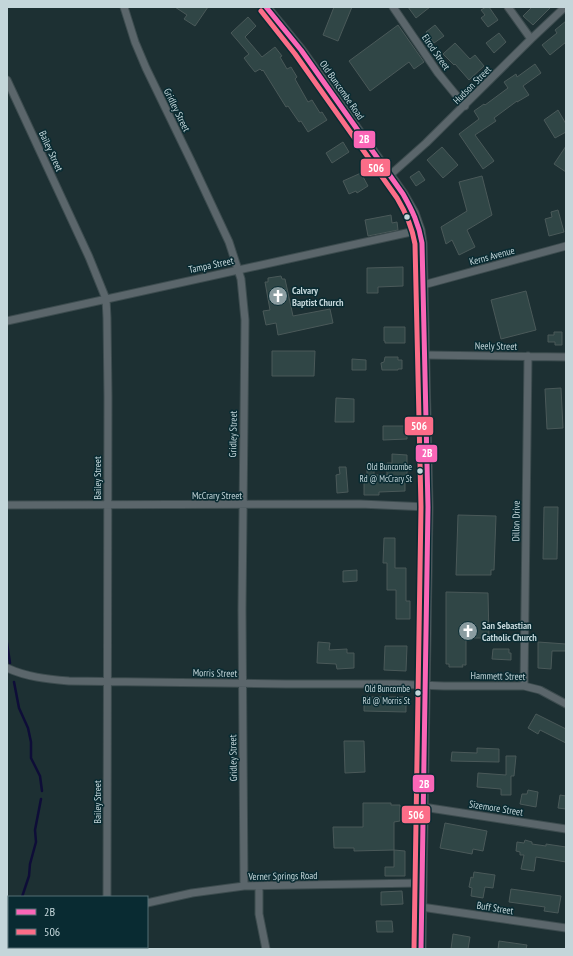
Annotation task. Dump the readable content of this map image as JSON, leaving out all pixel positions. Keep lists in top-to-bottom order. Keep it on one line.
{"streets":{"street":["Elrod Street","Hudson Street","Old Buncombe Road","Gridley Street","Bailey Street","Kerns Avenue","Tampa Street","Neely Street","McCrary Street","Dillon Drive","Morris Street","Hammett Street","Sizemore Street","Verner Springs Road","Buff Street"]},"crossings":[["Elrod Street","Hudson Street"],["Hudson Street","Old Buncombe Road"],["Old Buncombe Road","Kerns Avenue"],["Old Buncombe Road","Tampa Street"],["Old Buncombe Road","Neely Street"],["Old Buncombe Road","McCrary Street"],["Old Buncombe Road","Morris Street"],["Old Buncombe Road","Hammett Street"],["Old Buncombe Road","Sizemore Street"],["Old Buncombe Road","Verner Springs Road"],["Old Buncombe Road","Buff Street"],["Gridley Street","Tampa Street"],["Gridley Street","McCrary Street"],["Gridley Street","Morris Street"],["Gridley Street","Verner Springs Road"],["Bailey Street","Tampa Street"],["Bailey Street","McCrary Street"],["Bailey Street","Morris Street"],["Neely Street","Dillon Drive"],["Dillon Drive","Hammett Street"],["Morris Street","Hammett Street"]],"places":{"church":["Calvary Baptist Church","San Sebastian Catholic Church"],"other":["Old Buncombe Rd @ McCrary St","Old Buncombe Rd @ Morris St"]},"lines":["transit line 2B","transit line 506"],"legend":["2B","506"]}
